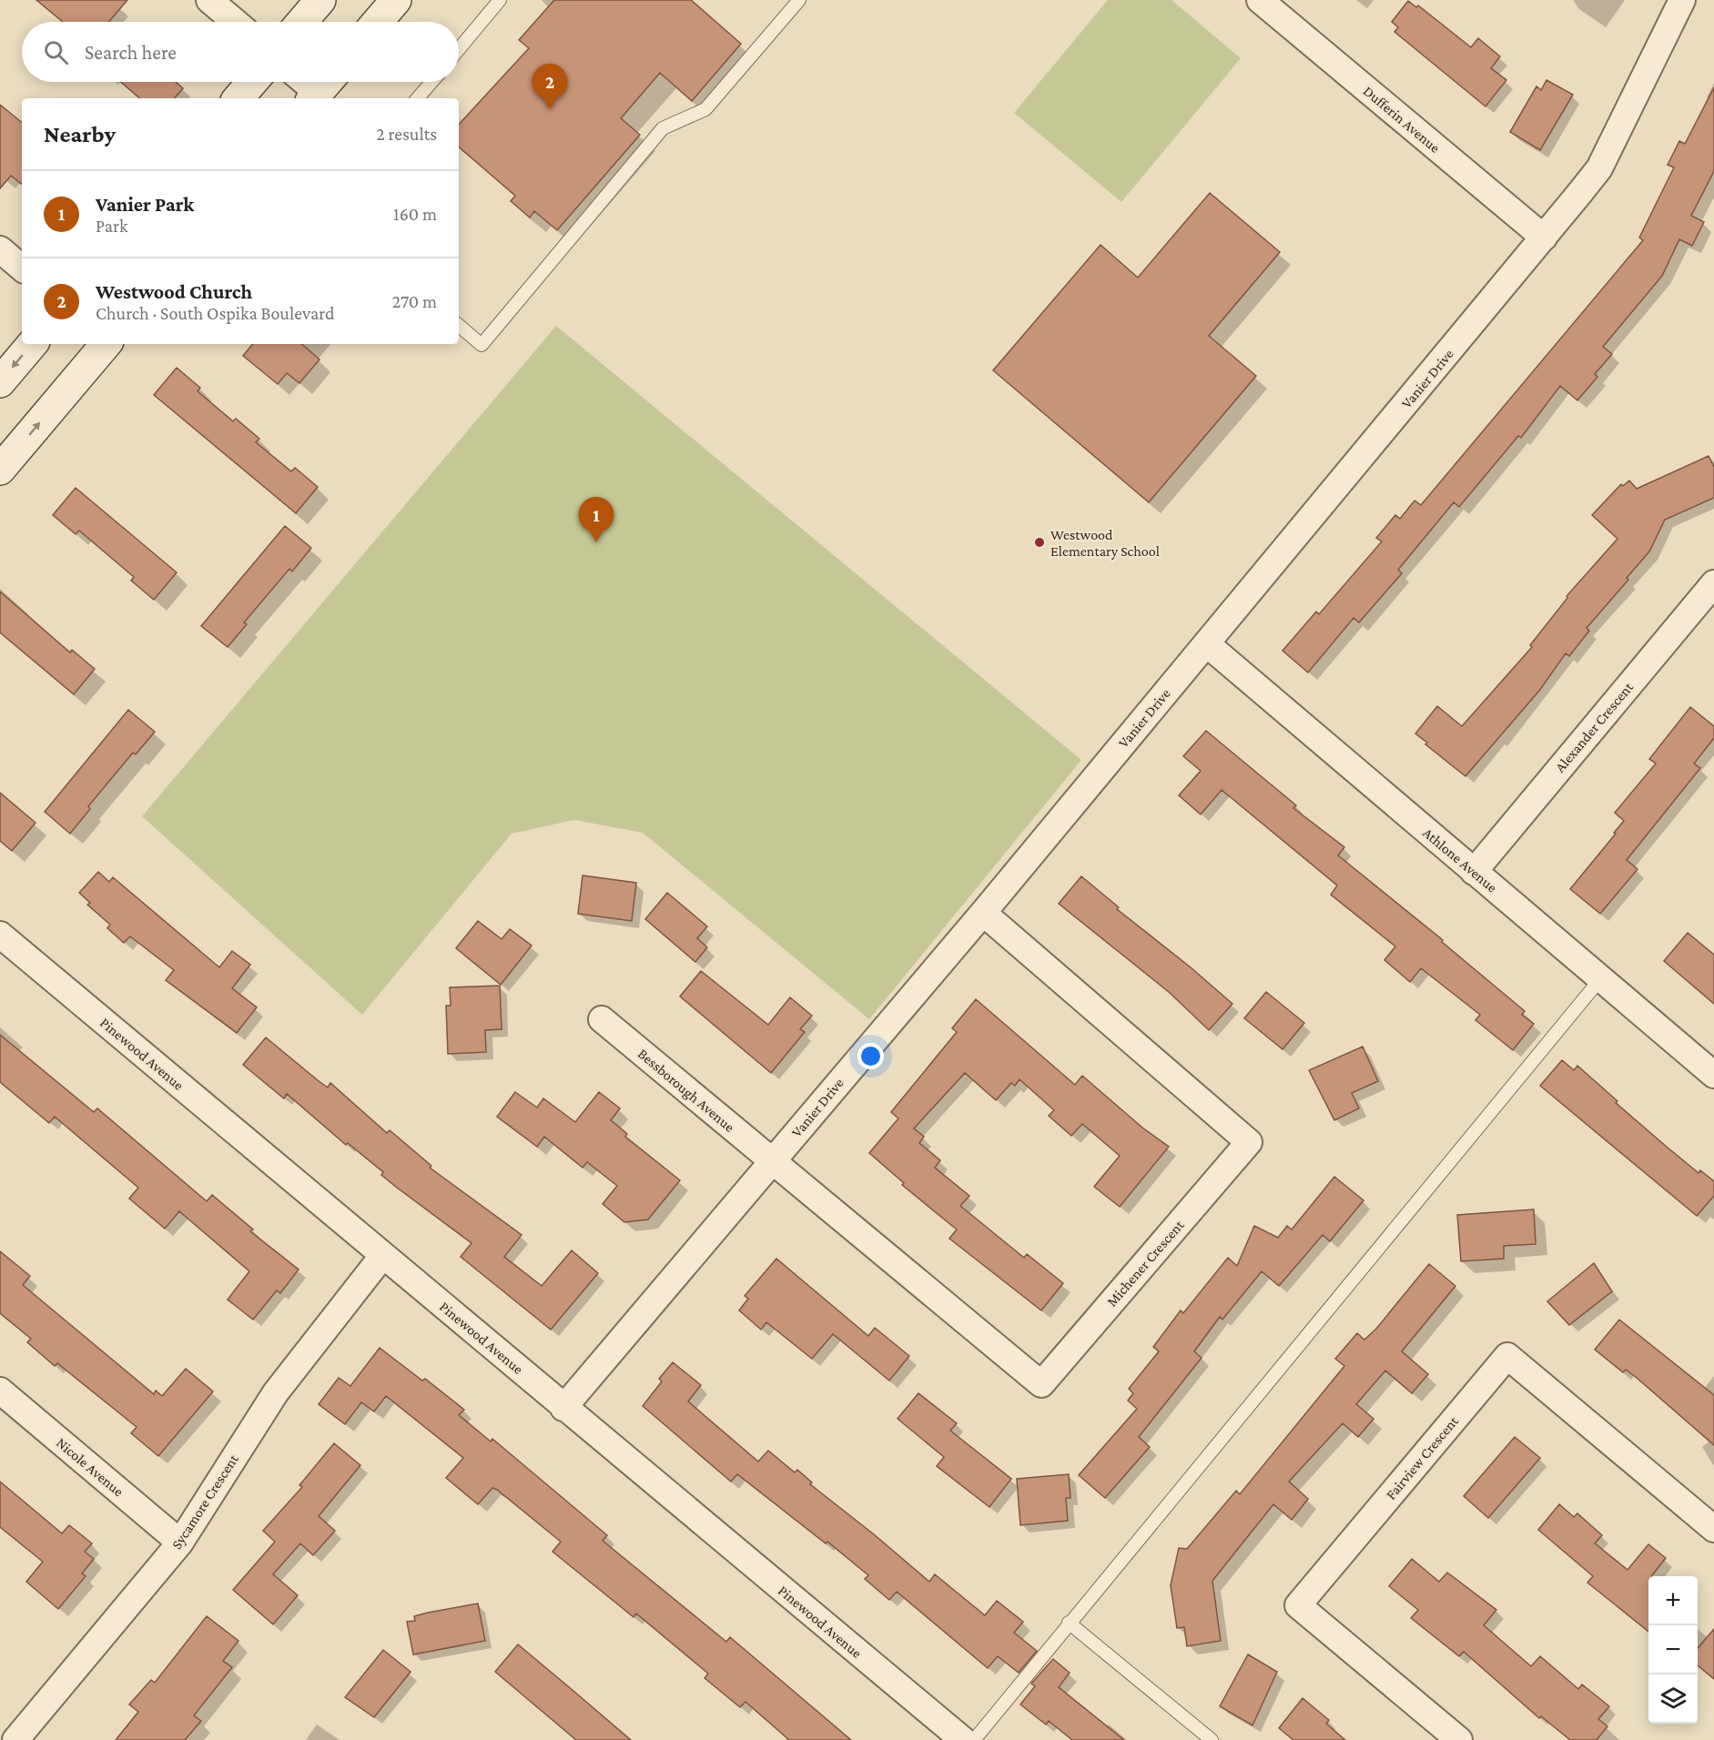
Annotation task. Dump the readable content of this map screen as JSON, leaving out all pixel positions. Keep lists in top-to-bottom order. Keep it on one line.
{"streets":{"street":["Dufferin Avenue","Vanier Drive","Alexander Crescent","Athlone Avenue","Pinewood Avenue","Bessborough Avenue","Michener Crescent","Fairview Crescent","Nicole Avenue","Sycamore Crescent"]},"crossings":[["Dufferin Avenue","Vanier Drive"],["Vanier Drive","Athlone Avenue"],["Vanier Drive","Pinewood Avenue"],["Vanier Drive","Bessborough Avenue"],["Vanier Drive","Michener Crescent"],["Alexander Crescent","Athlone Avenue"],["Pinewood Avenue","Sycamore Crescent"],["Bessborough Avenue","Michener Crescent"],["Nicole Avenue","Sycamore Crescent"]],"places":["Westwood Elementary School"],"page":{"search":"Search here","pins":["2","1"],"heading":["Nearby","2 results"],"list":[{"mark":"1","name":"Vanier Park","note":"Park","value":"160 m"},{"mark":"2","name":"Westwood Church","note":"Church · South Ospika Boulevard","value":"270 m"}],"map_buttons":["+","−"]}}
